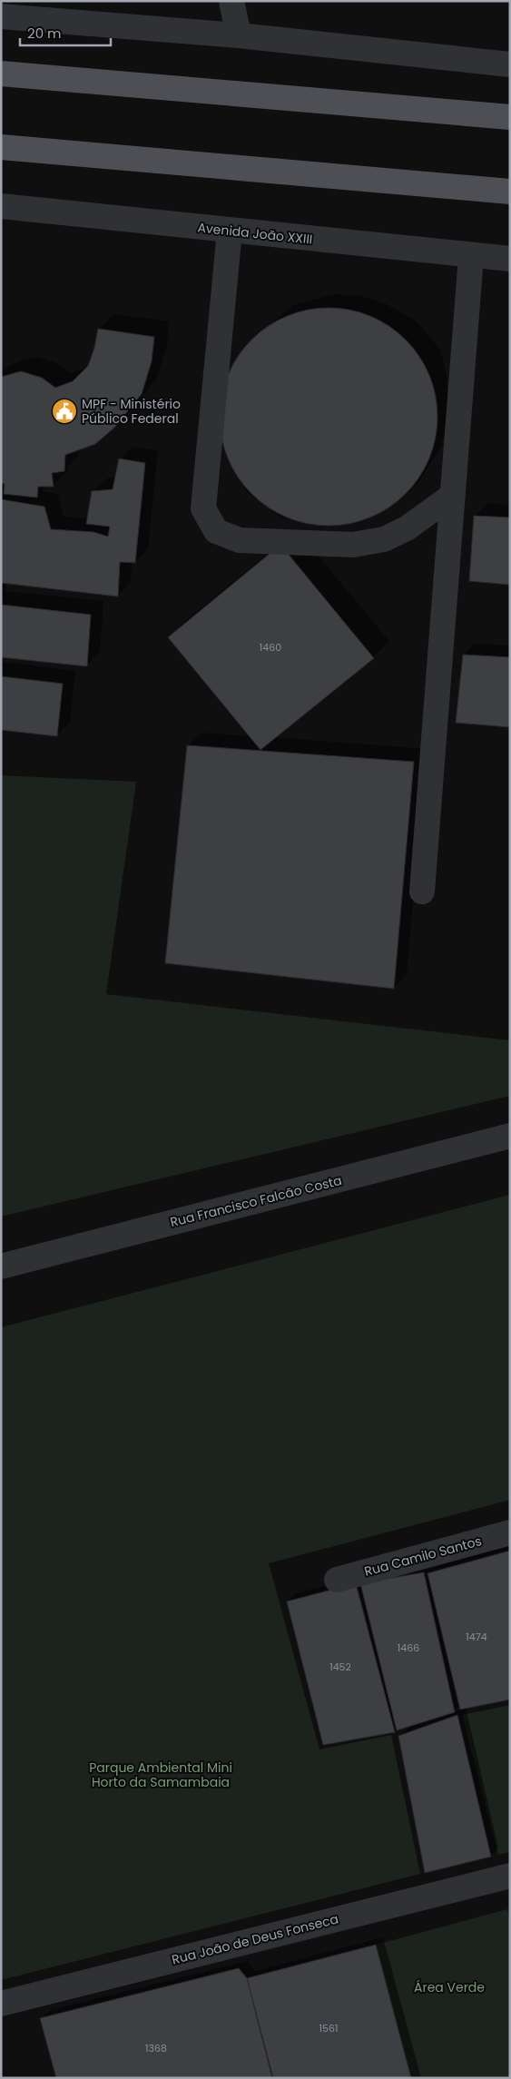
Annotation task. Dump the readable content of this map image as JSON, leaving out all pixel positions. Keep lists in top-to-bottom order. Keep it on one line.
{"streets":{"street":["Avenida João XXIII","Rua Francisco Falcão Costa","Rua Camilo Santos","Rua João de Deus Fonseca"]},"parks":["Parque Ambiental Mini Horto da Samambaia","Área Verde"],"places":{"public building":["MPF - Ministério Público Federal"]},"house_numbers":["1460","1474","1466","1452","1561","1368"],"scale_bar":"20 m"}
